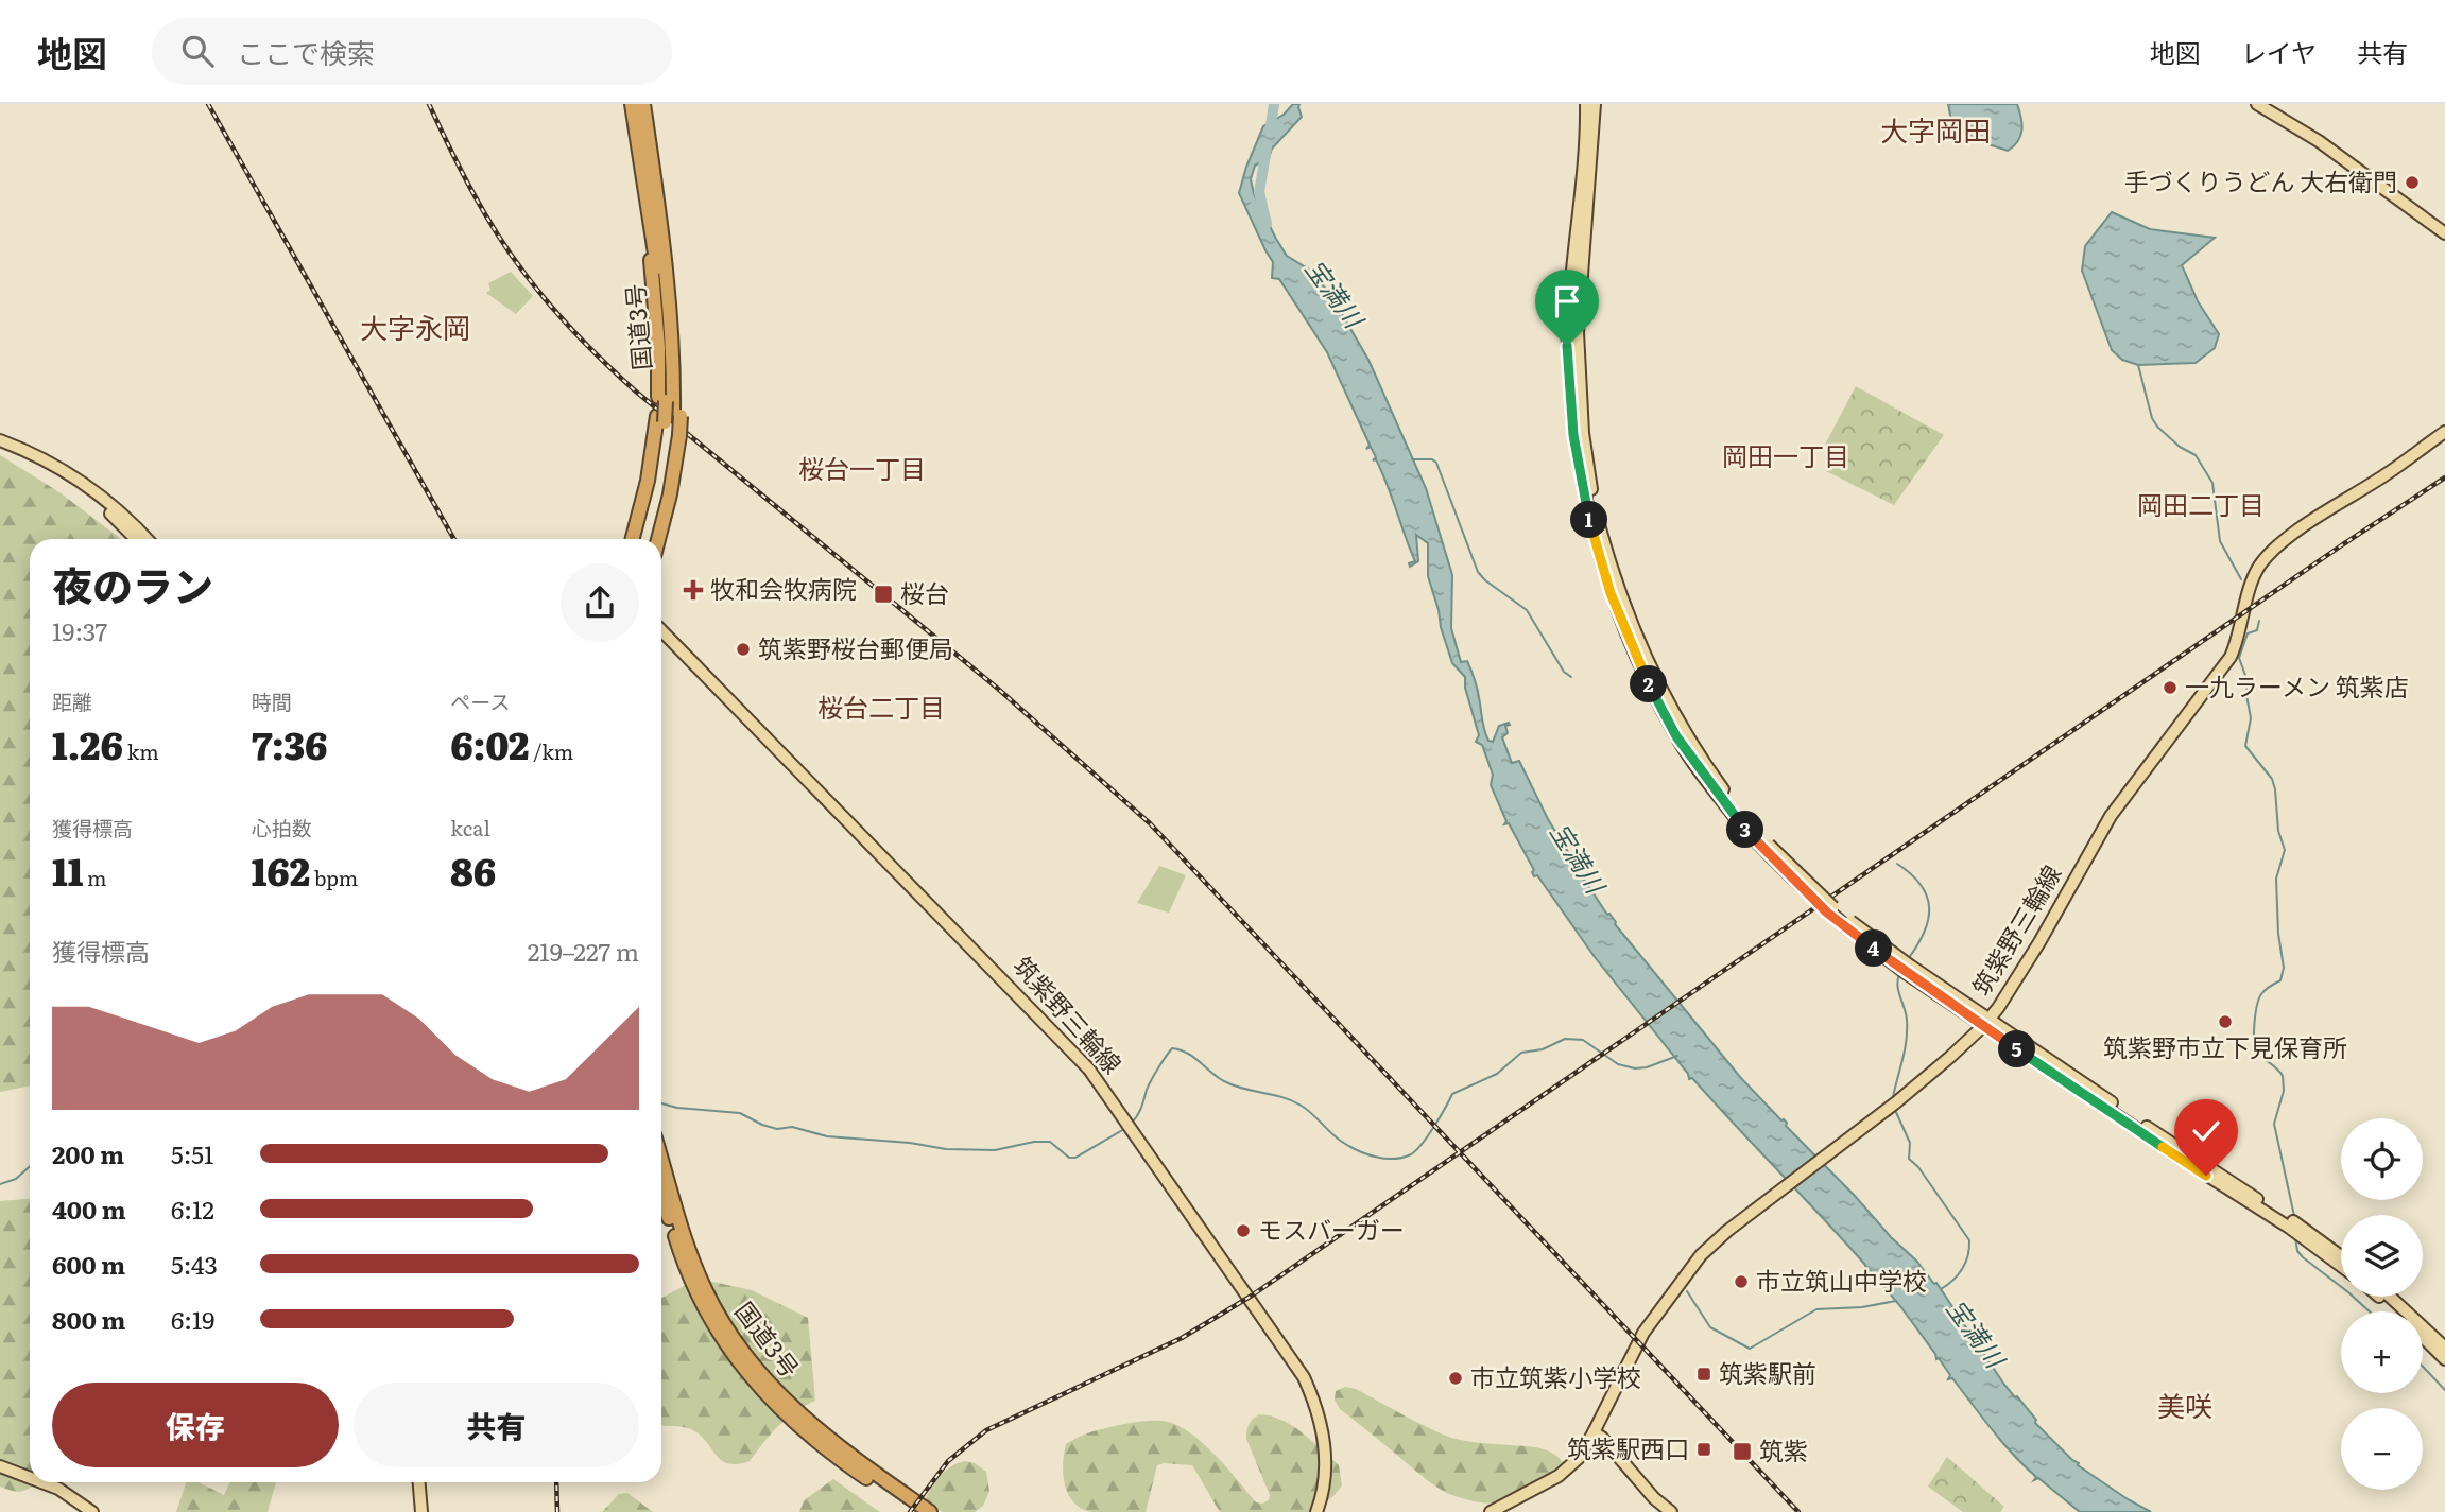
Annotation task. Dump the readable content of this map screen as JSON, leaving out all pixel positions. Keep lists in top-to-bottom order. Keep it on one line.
{"streets":{"highway":["国道3号"],"main road":["筑紫野三輪線"]},"districts":["大字岡田","大字永岡","岡田一丁目","桜台一丁目","岡田二丁目","桜台二丁目","美咲"],"water":["宝満川"],"places":{"other":["手づくりうどん 大右衛門","筑紫野桜台郵便局","一九ラーメン 筑紫店","筑紫野市立下見保育所","モスバーガー","市立筑山中学校","市立筑紫小学校"],"health":["牧和会牧病院"],"transit":["桜台","筑紫駅前","筑紫駅西口","筑紫"]},"page":{"header":"地図","search":"ここで検索","nav":["地図","レイヤ","共有"],"pins":["1","2","3","4","5"],"heading":["夜のラン","19:37"],"stats":[["距離","1.26 km"],["時間","7:36"],["ペース","6:02 /km"],["獲得標高","11 m"],["心拍数","162 bpm"],["kcal","86"]],"chart":["獲得標高","219–227 m"],"map_buttons":["+","−"],"list":[{"name":"200 m","note":"5:51"},{"name":"400 m","note":"6:12"},{"name":"600 m","note":"5:43"},{"name":"800 m","note":"6:19"}],"buttons":["保存","共有"]}}
